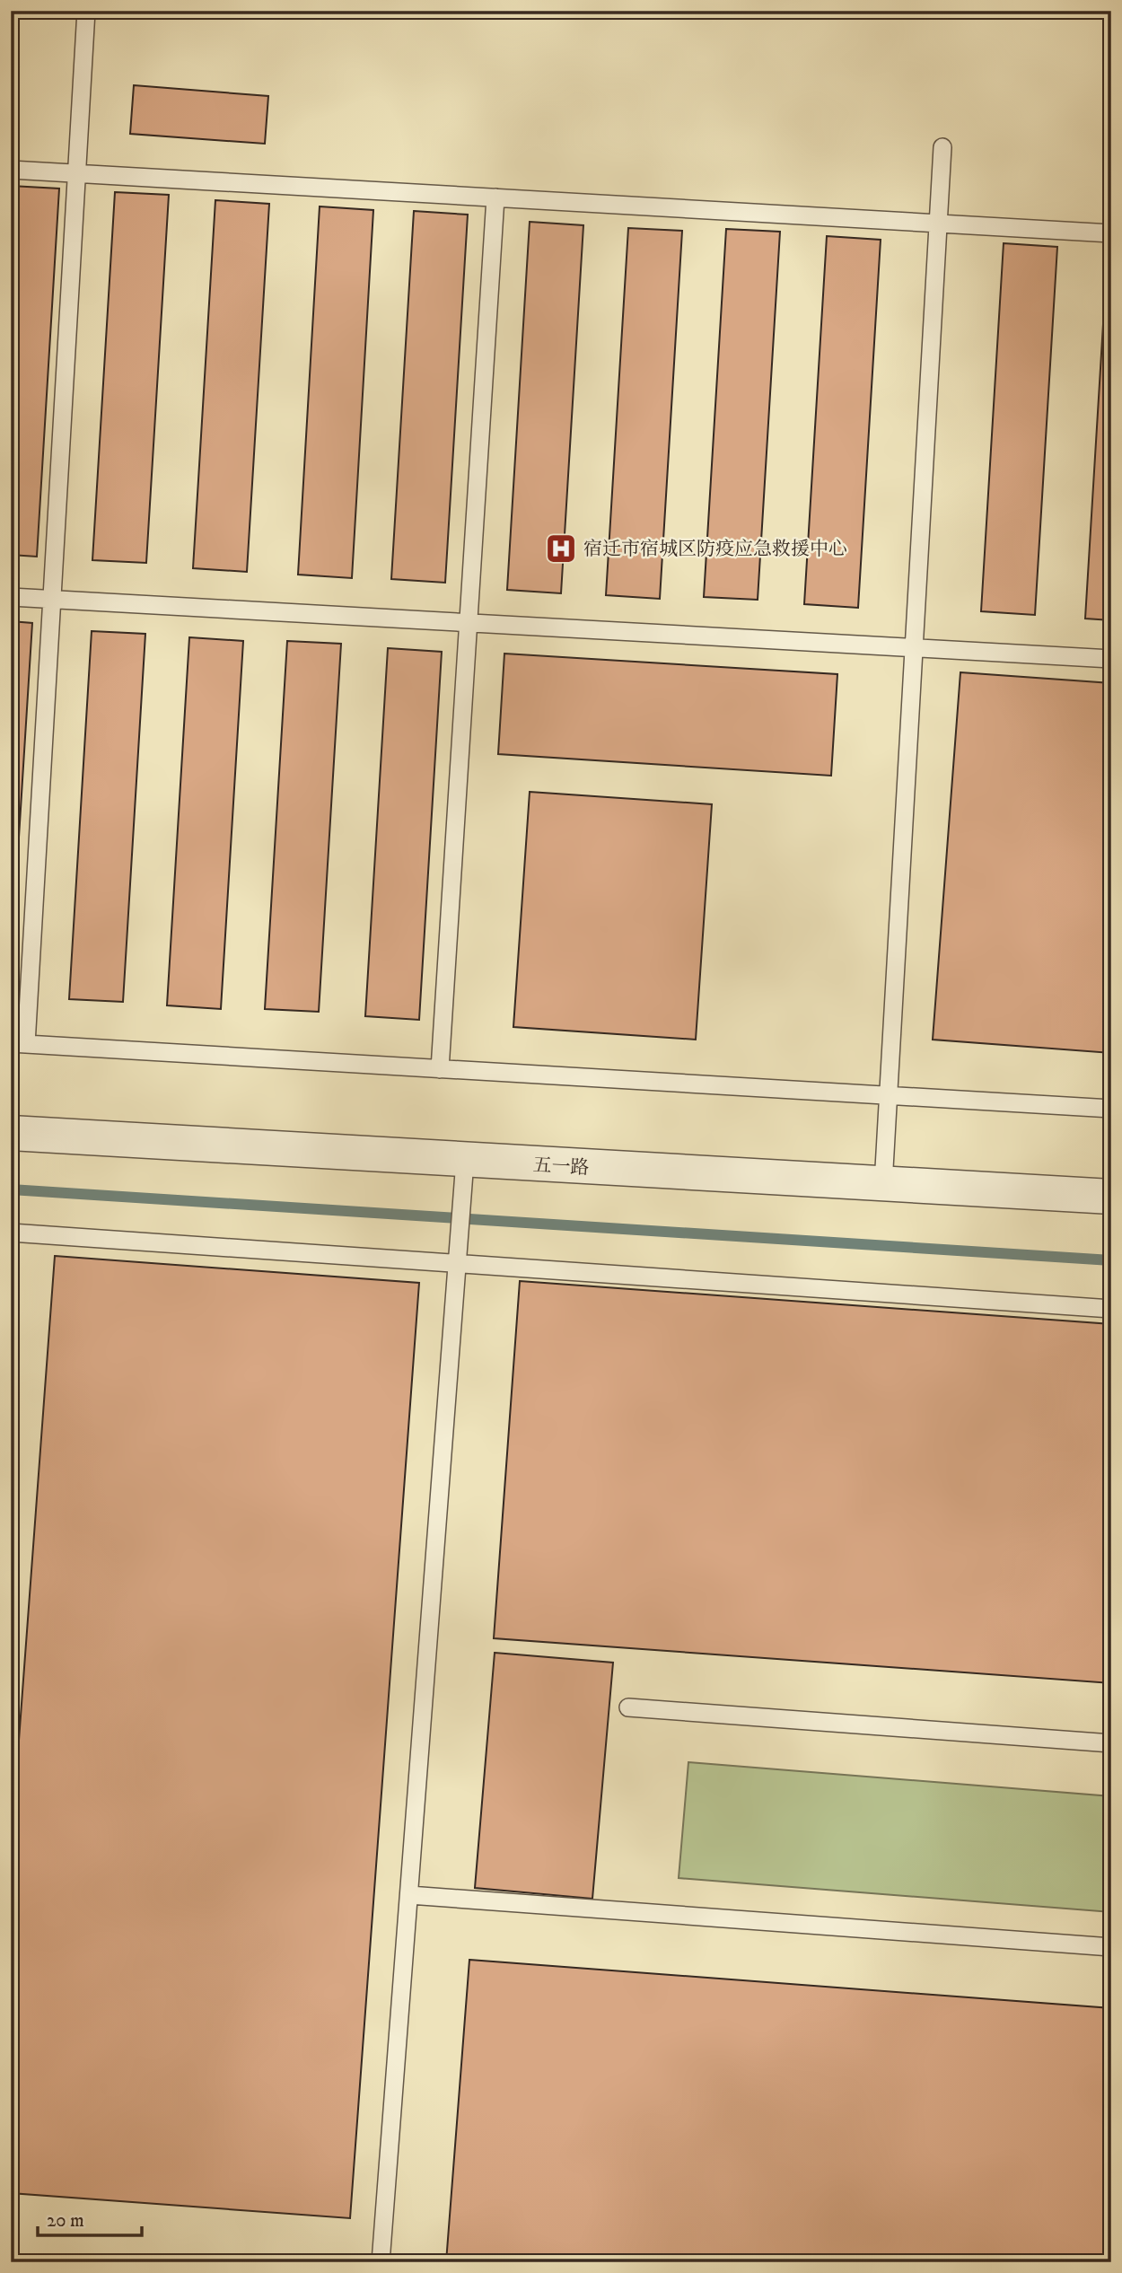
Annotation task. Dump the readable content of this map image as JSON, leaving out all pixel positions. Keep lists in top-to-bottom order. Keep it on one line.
{"streets":{"street":["五一路"]},"places":{"hospital":["宿迁市宿城区防疫应急救援中心"]},"scale_bar":"20 m"}
